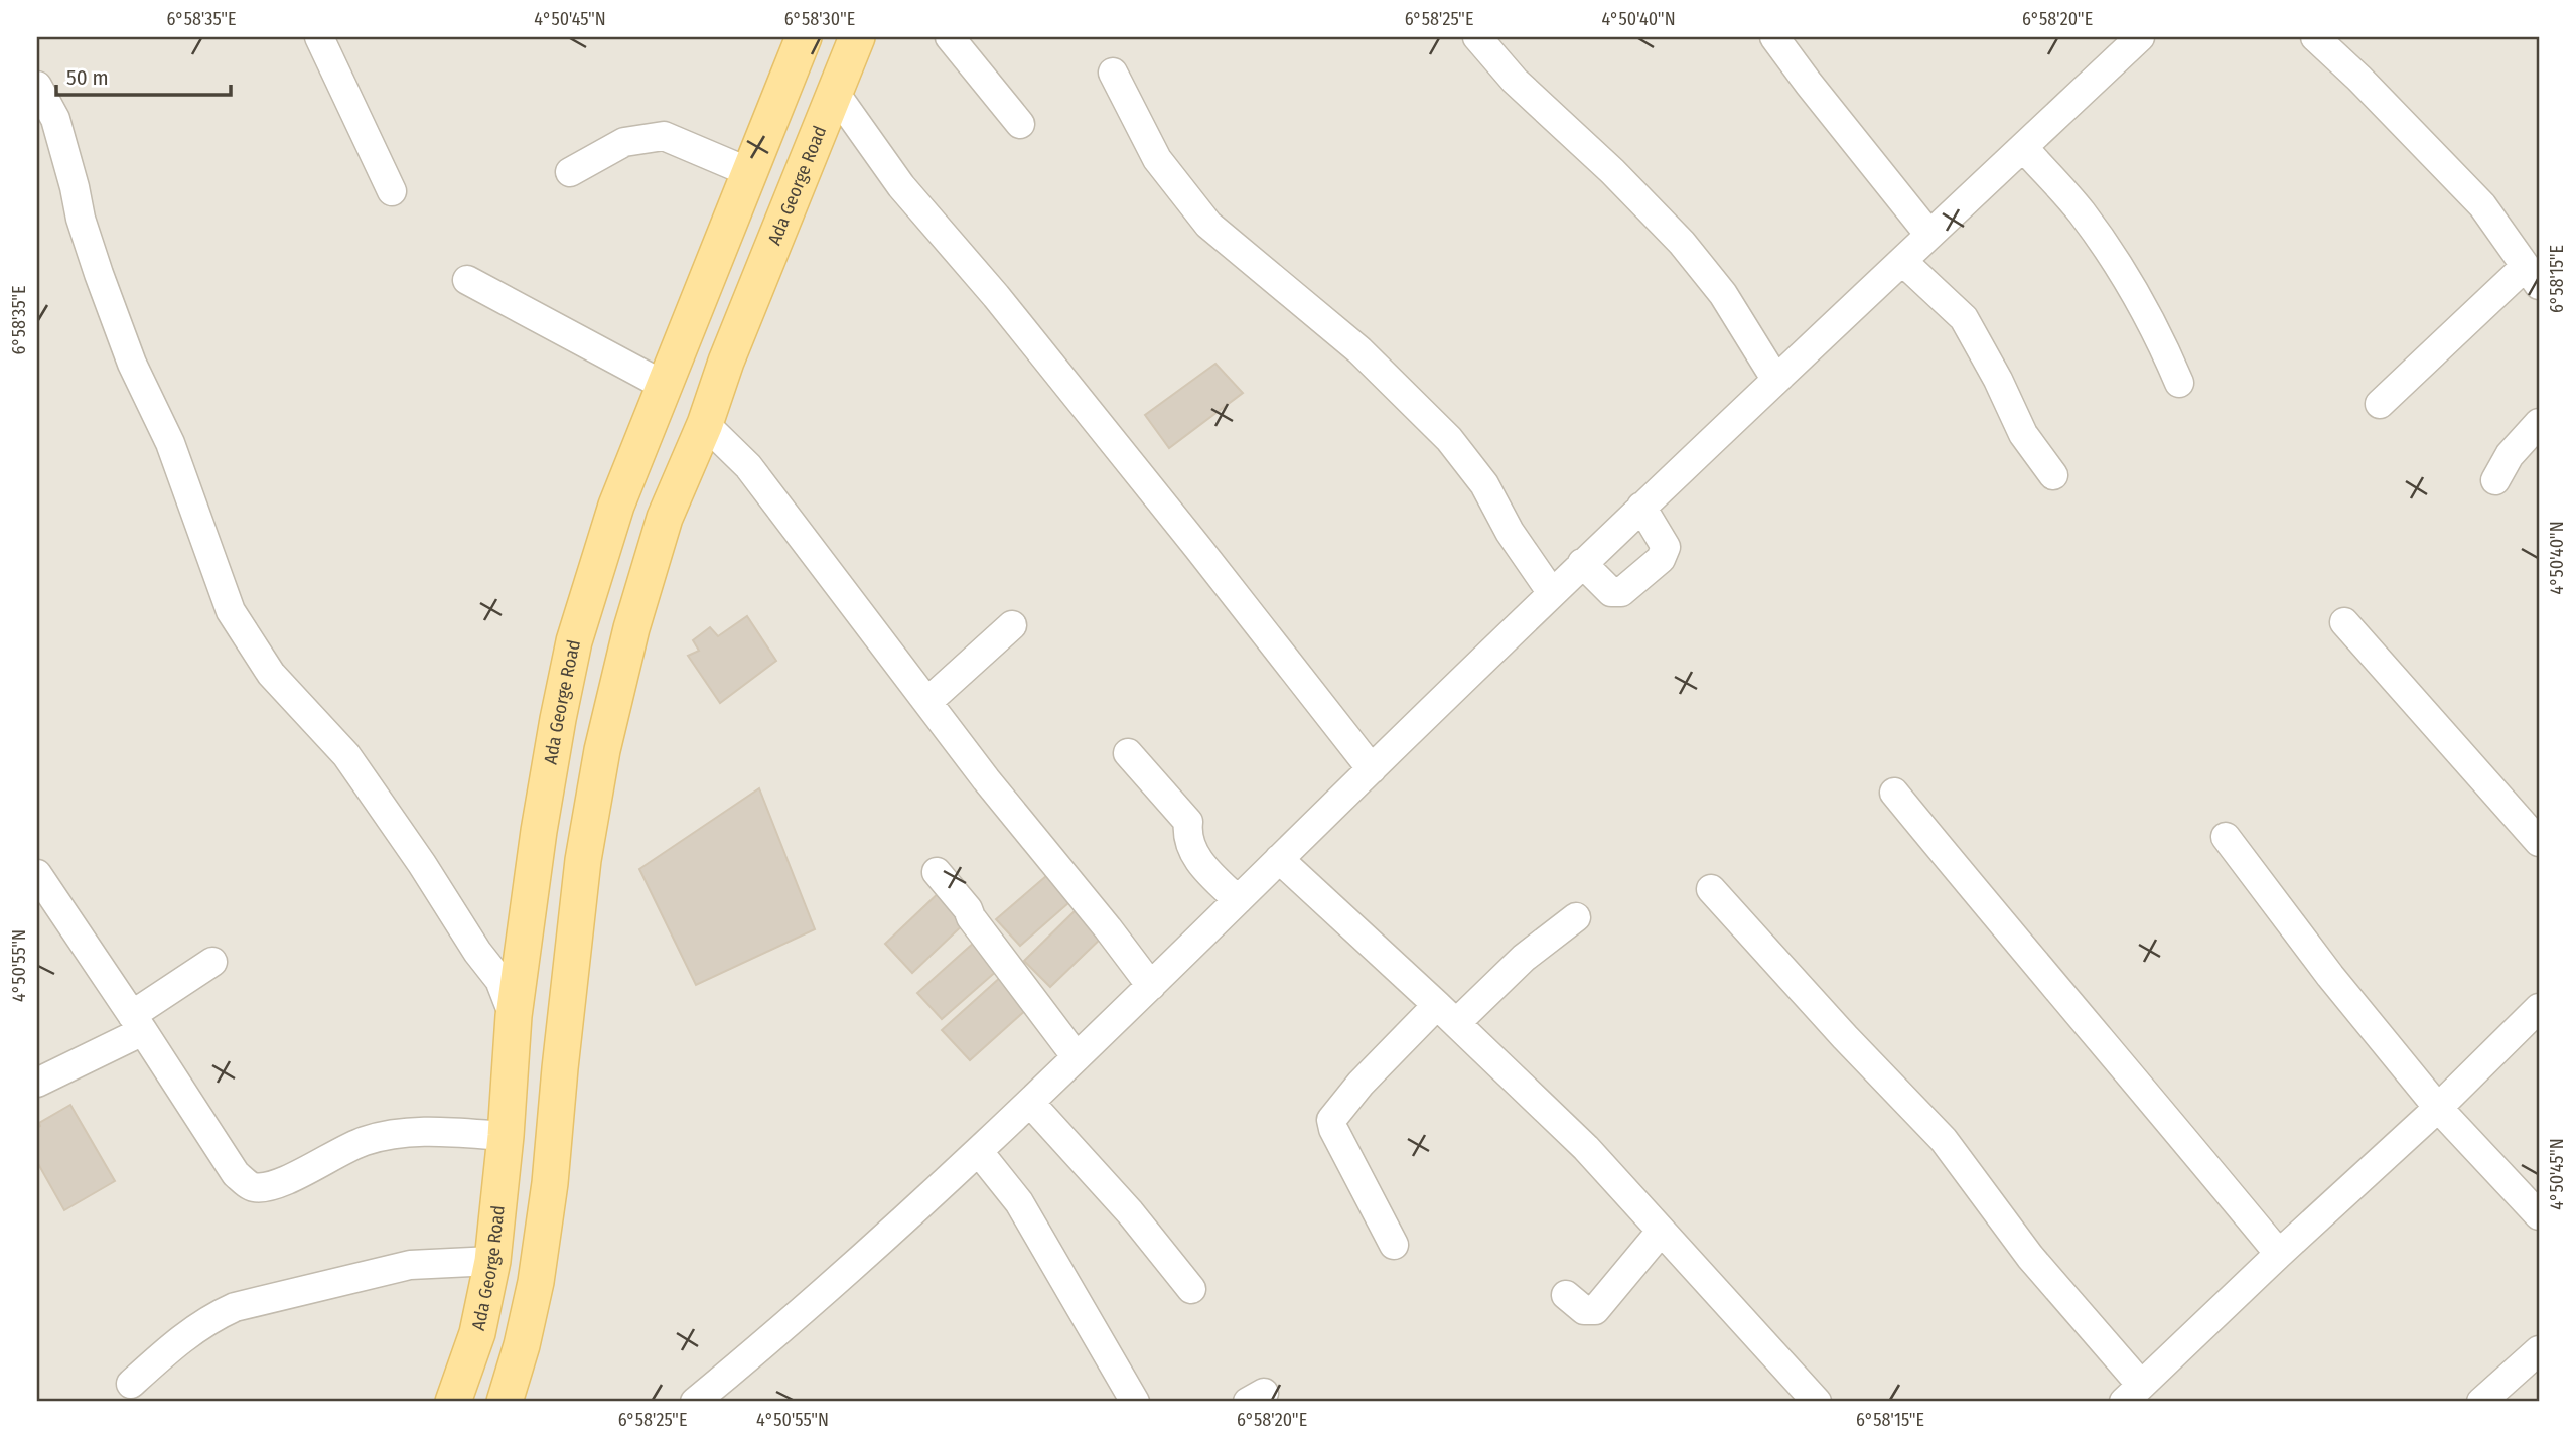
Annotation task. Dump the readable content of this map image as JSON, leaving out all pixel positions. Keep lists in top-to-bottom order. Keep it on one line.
{"streets":{"main road":["Ada George Road"]},"scale_bar":"50 m","coordinates":["6°58'35\"E","4°50'45\"N","6°58'30\"E","6°58'25\"E","4°50'40\"N","6°58'20\"E","6°58'15\"E","4°50'55\"N"]}
